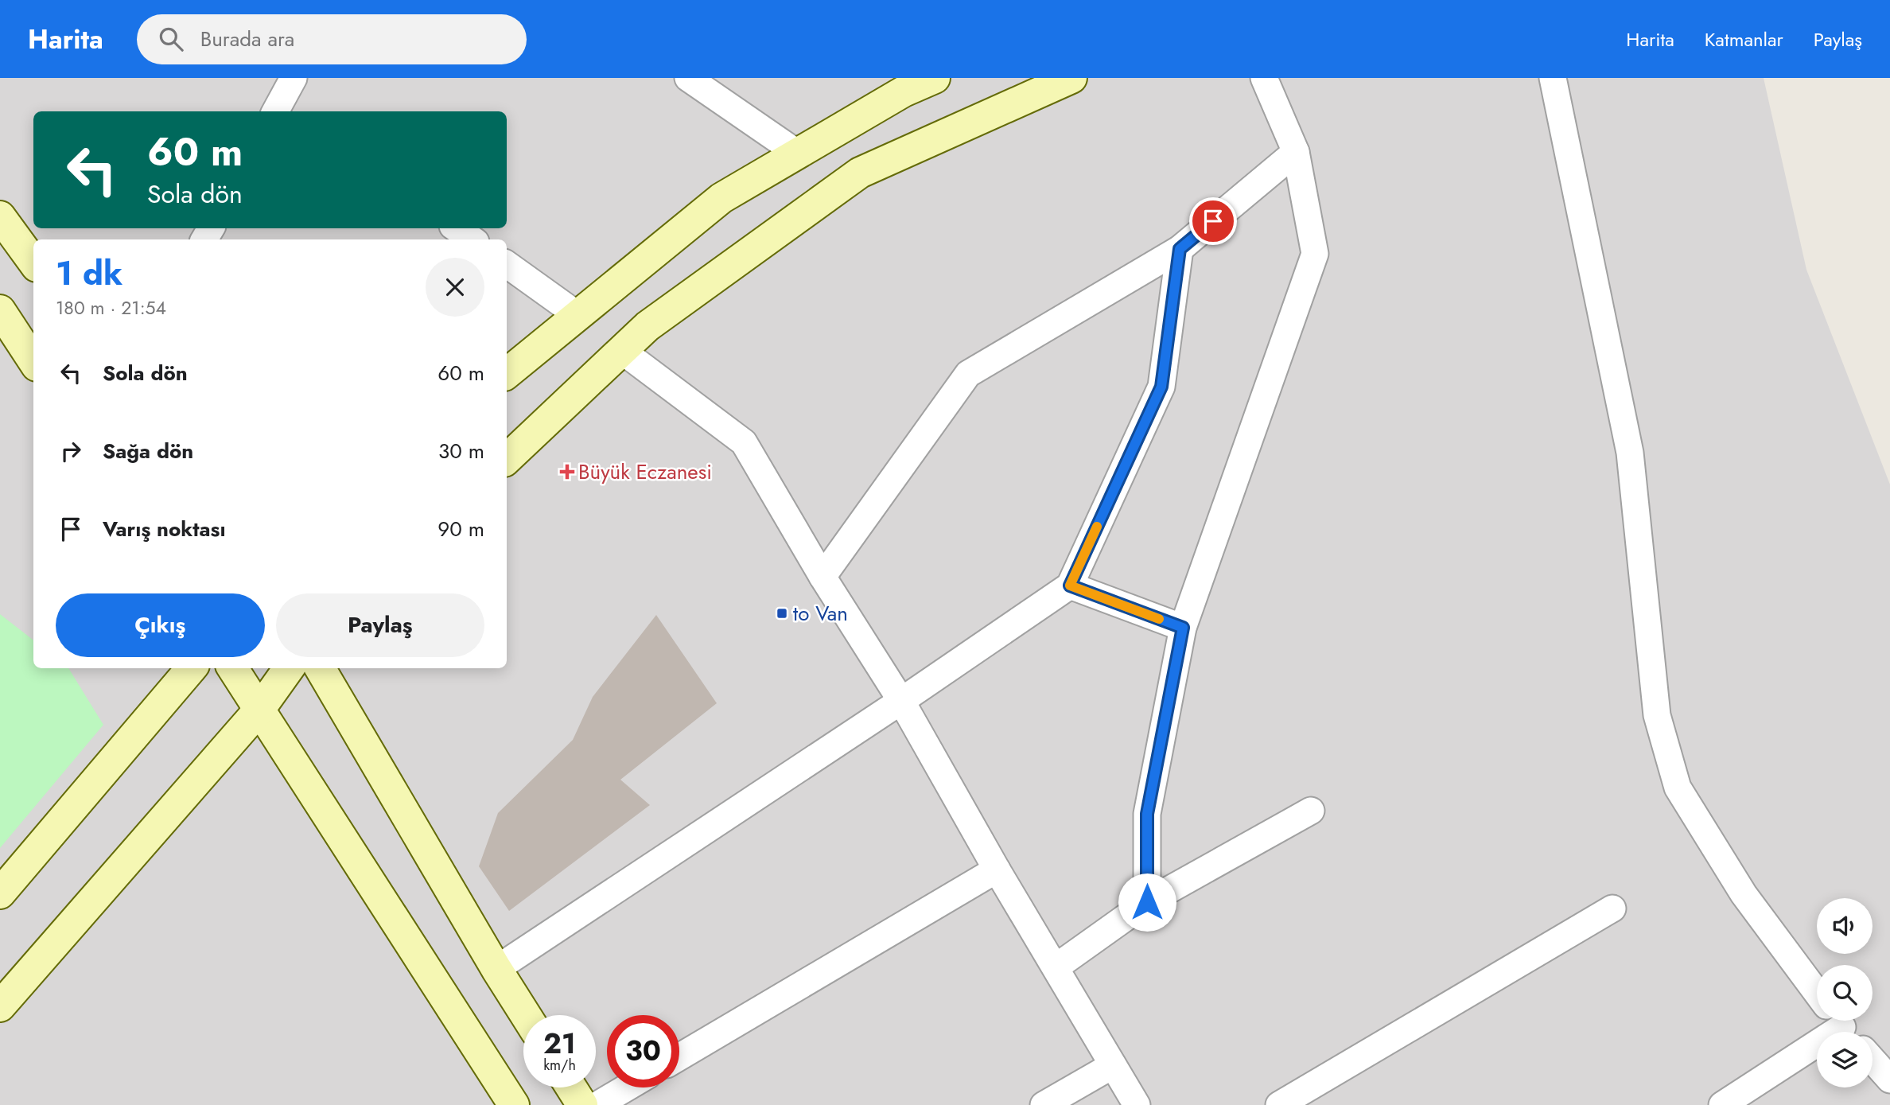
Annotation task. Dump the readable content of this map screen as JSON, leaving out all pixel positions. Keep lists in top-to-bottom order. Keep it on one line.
{"places":{"health":["Büyük Eczanesi"],"transit":["to Van"]},"page":{"header":"Harita","search":"Burada ara","nav":["Harita","Katmanlar","Paylaş"],"turn":["60 m","Sola dön"],"heading":["1 dk","180 m · 21:54"],"list":[{"name":"Sola dön","value":"60 m"},{"name":"Sağa dön","value":"30 m"},{"name":"Varış noktası","value":"90 m"}],"buttons":["Çıkış","Paylaş"],"speed":"21 km/h","limit":"30"}}
